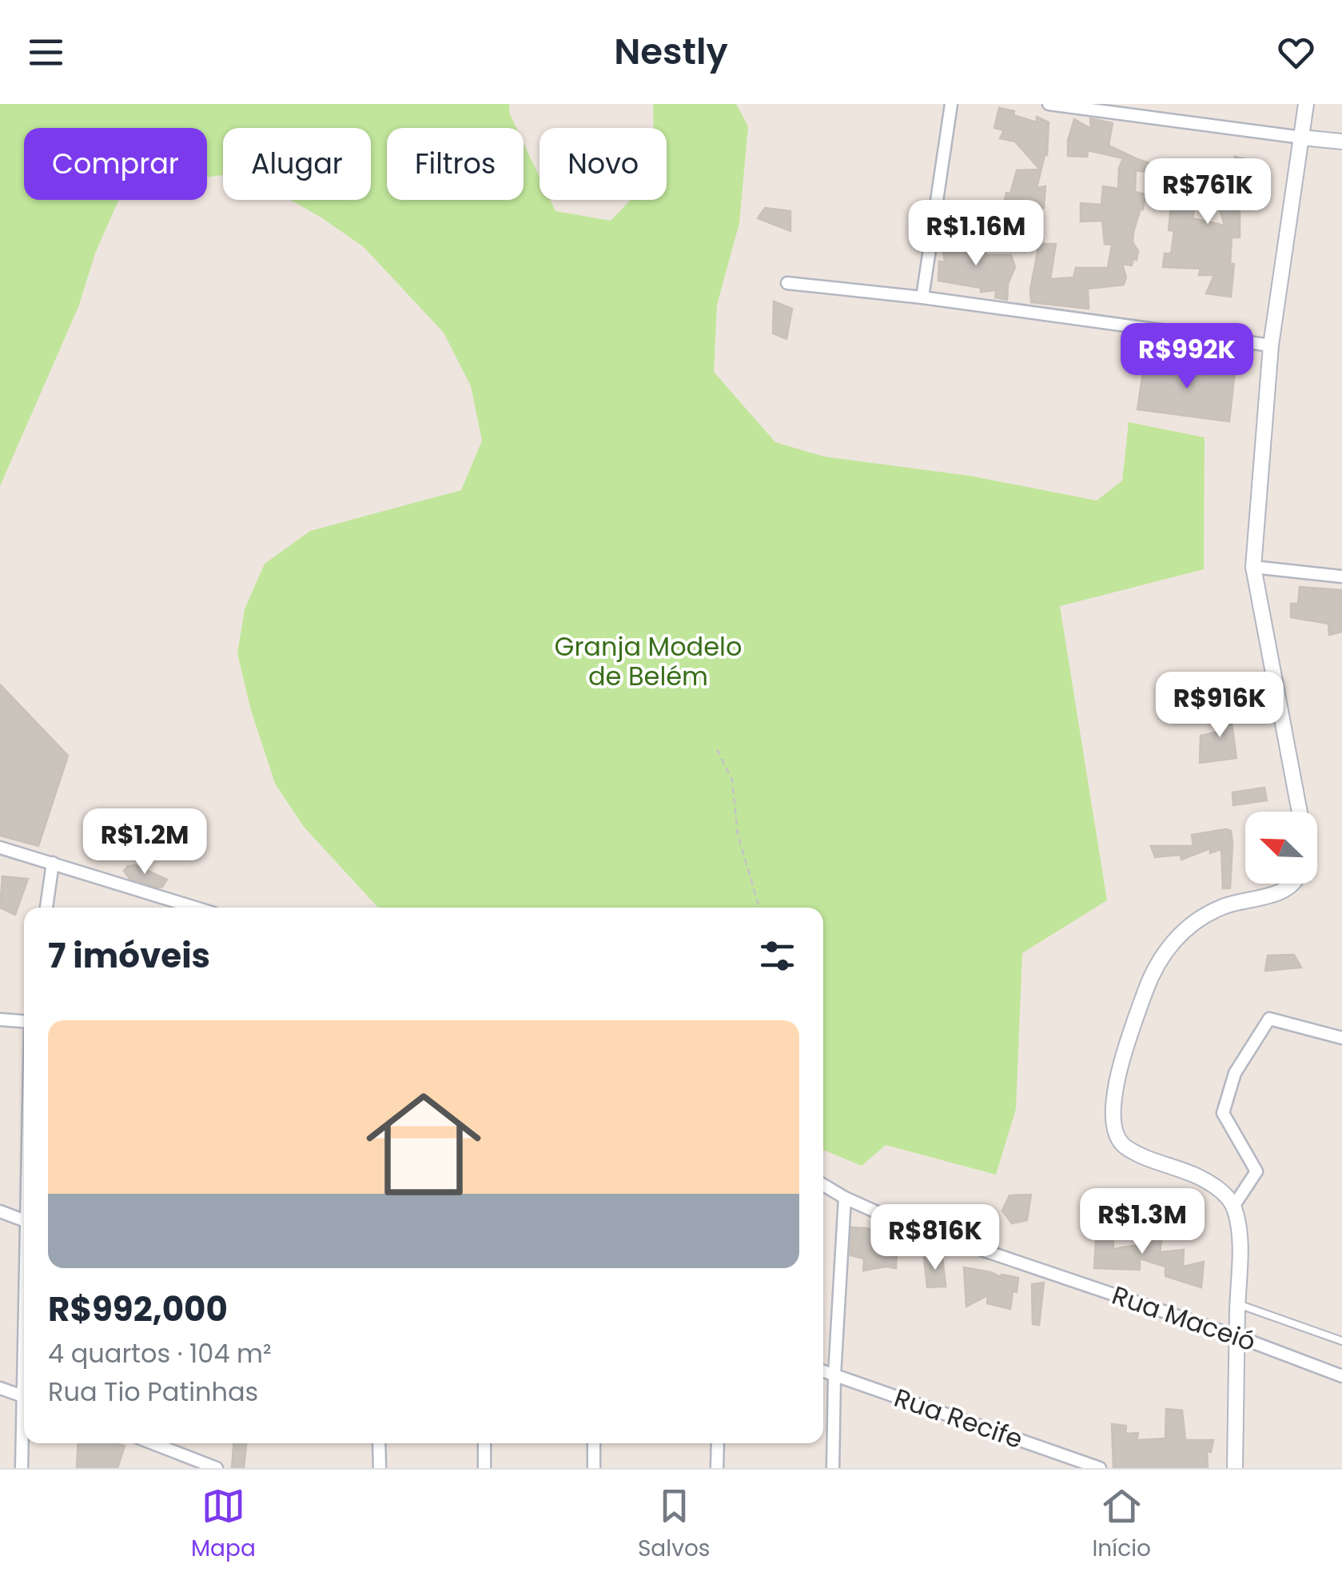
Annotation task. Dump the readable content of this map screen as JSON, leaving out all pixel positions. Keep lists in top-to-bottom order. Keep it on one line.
{"streets":{"street":["Rua Maceió","Rua Recife"]},"parks":["Granja Modelo de Belém"],"north":"top left","page":{"header":"Nestly","chip":["Comprar","Alugar","Filtros","Novo"],"price":["R$761K","R$1.16M","R$992K","R$916K","R$1.2M","R$1.3M","R$816K"],"heading":"7 imóveis","list":[{"name":"R$992,000","note":"4 quartos · 104 m² · Rua Tio Patinhas"}],"tabs":["Mapa","Salvos","Início"]}}
